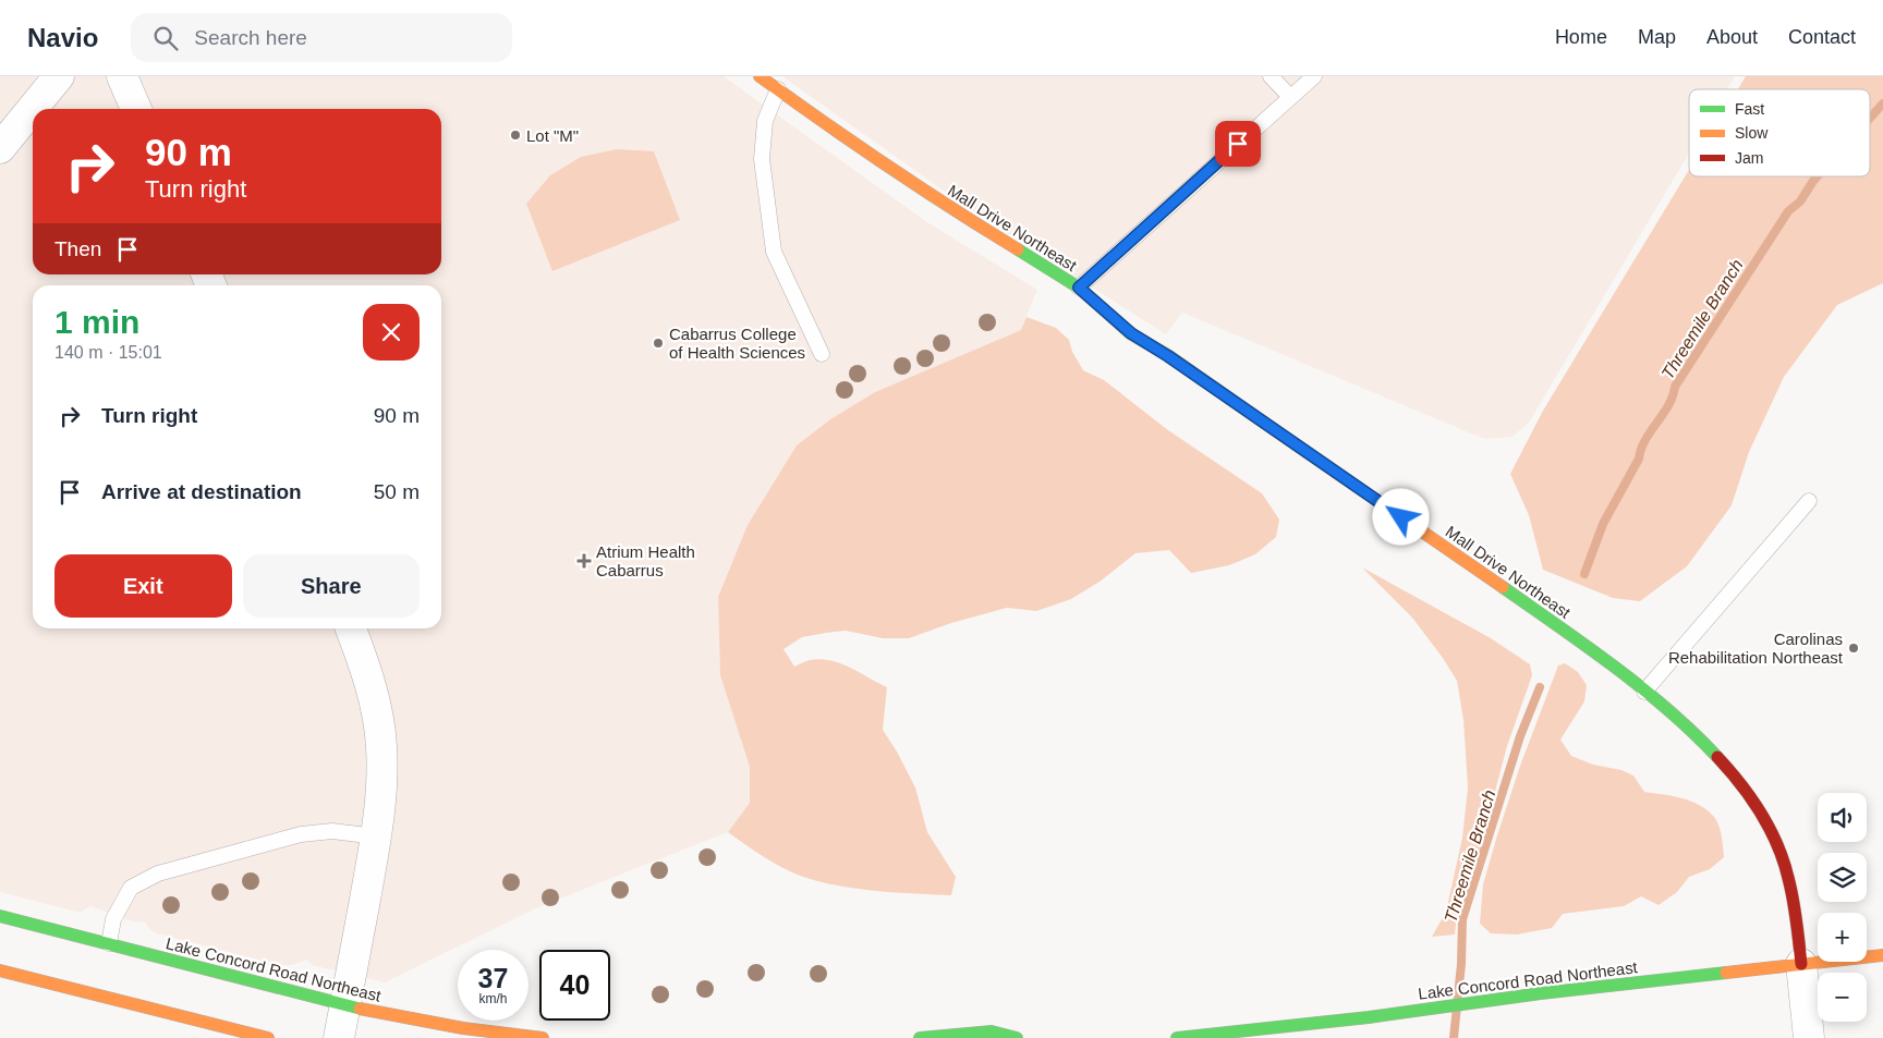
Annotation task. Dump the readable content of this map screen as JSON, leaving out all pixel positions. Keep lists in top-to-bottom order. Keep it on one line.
{"streets":{"main road":["Mall Drive Northeast","Lake Concord Road Northeast"]},"crossings":[["Mall Drive Northeast","Lake Concord Road Northeast"]],"water":["Threemile Branch"],"places":{"other":["Lot \"M\"","Cabarrus College of Health Sciences","Carolinas Rehabilitation Northeast"],"health":["Atrium Health Cabarrus"]},"legend":["Fast","Slow","Jam"],"page":{"header":"Navio","search":"Search here","nav":["Home","Map","About","Contact"],"turn":["90 m","Turn right"],"then":"Then","heading":["1 min","140 m · 15:01"],"list":[{"name":"Turn right","value":"90 m"},{"name":"Arrive at destination","value":"50 m"}],"buttons":["Exit","Share"],"map_buttons":["+","−"],"speed":"37 km/h","limit":"40"}}
